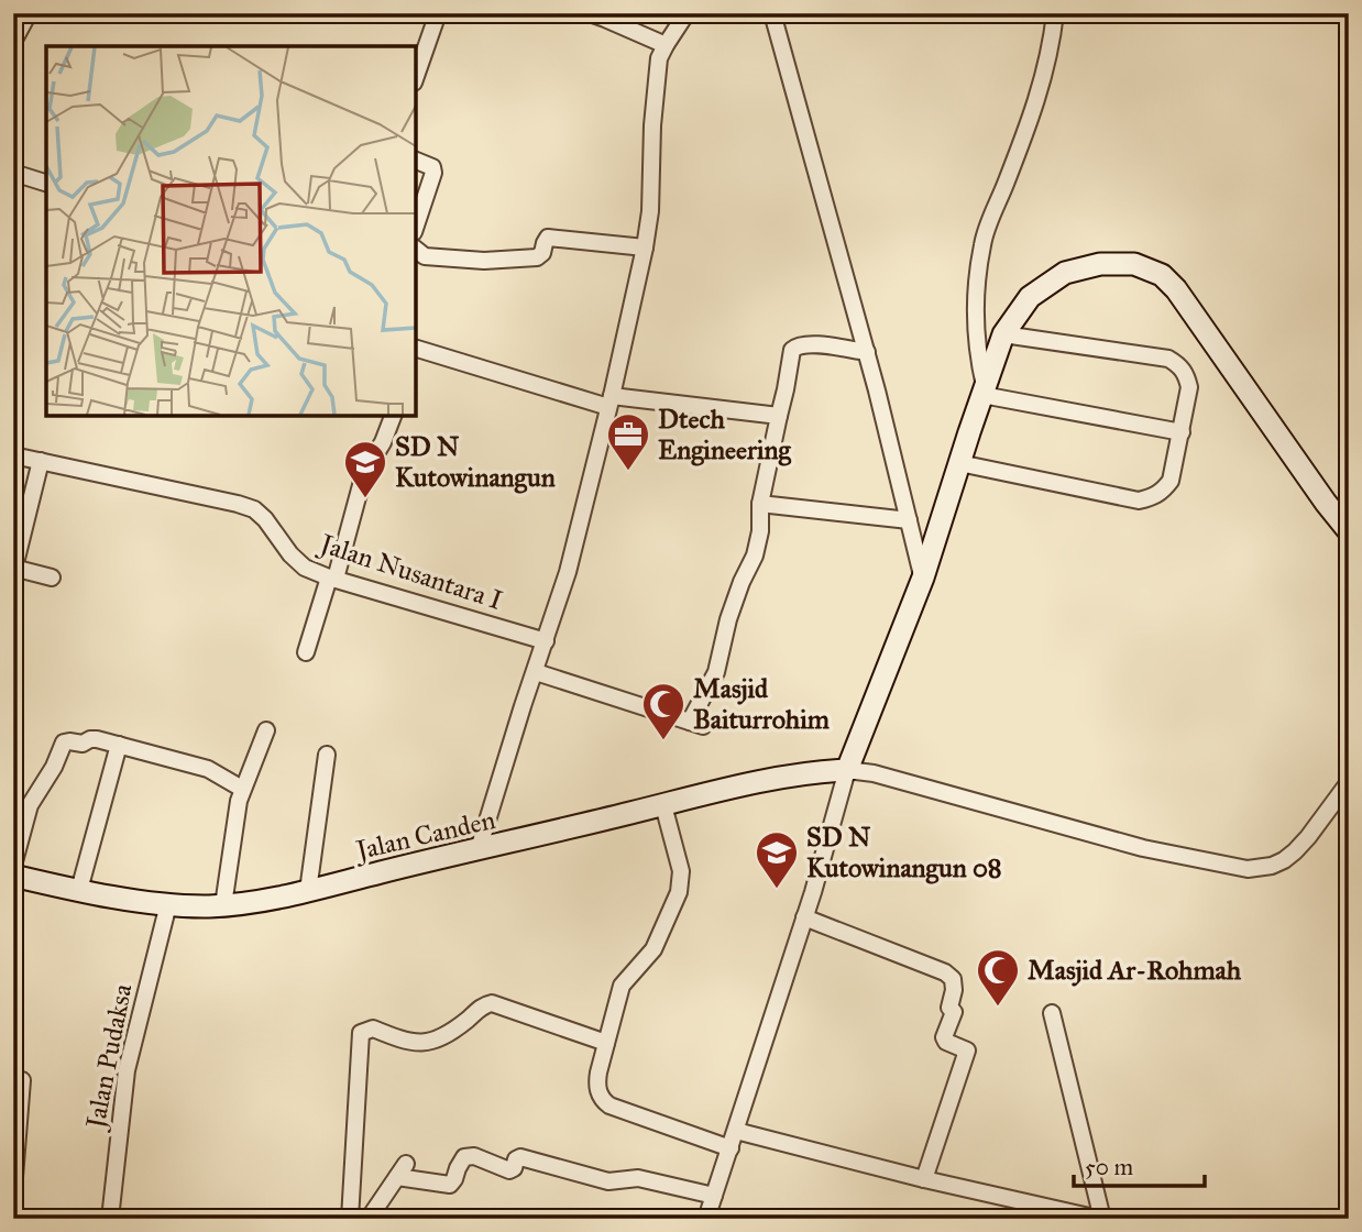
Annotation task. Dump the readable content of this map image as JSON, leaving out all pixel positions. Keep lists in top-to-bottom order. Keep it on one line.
{"streets":{"street":["Jalan Nusantara I","Jalan Canden","Jalan Pudaksa"]},"crossings":[["Jalan Canden","Jalan Pudaksa"]],"places":{"office":["Dtech Engineering"],"school or university":["SD N Kutowinangun","SD N Kutowinangun 08"],"mosque":["Masjid Baiturrohim","Masjid Ar-Rohmah"]},"scale_bar":"50 m"}
